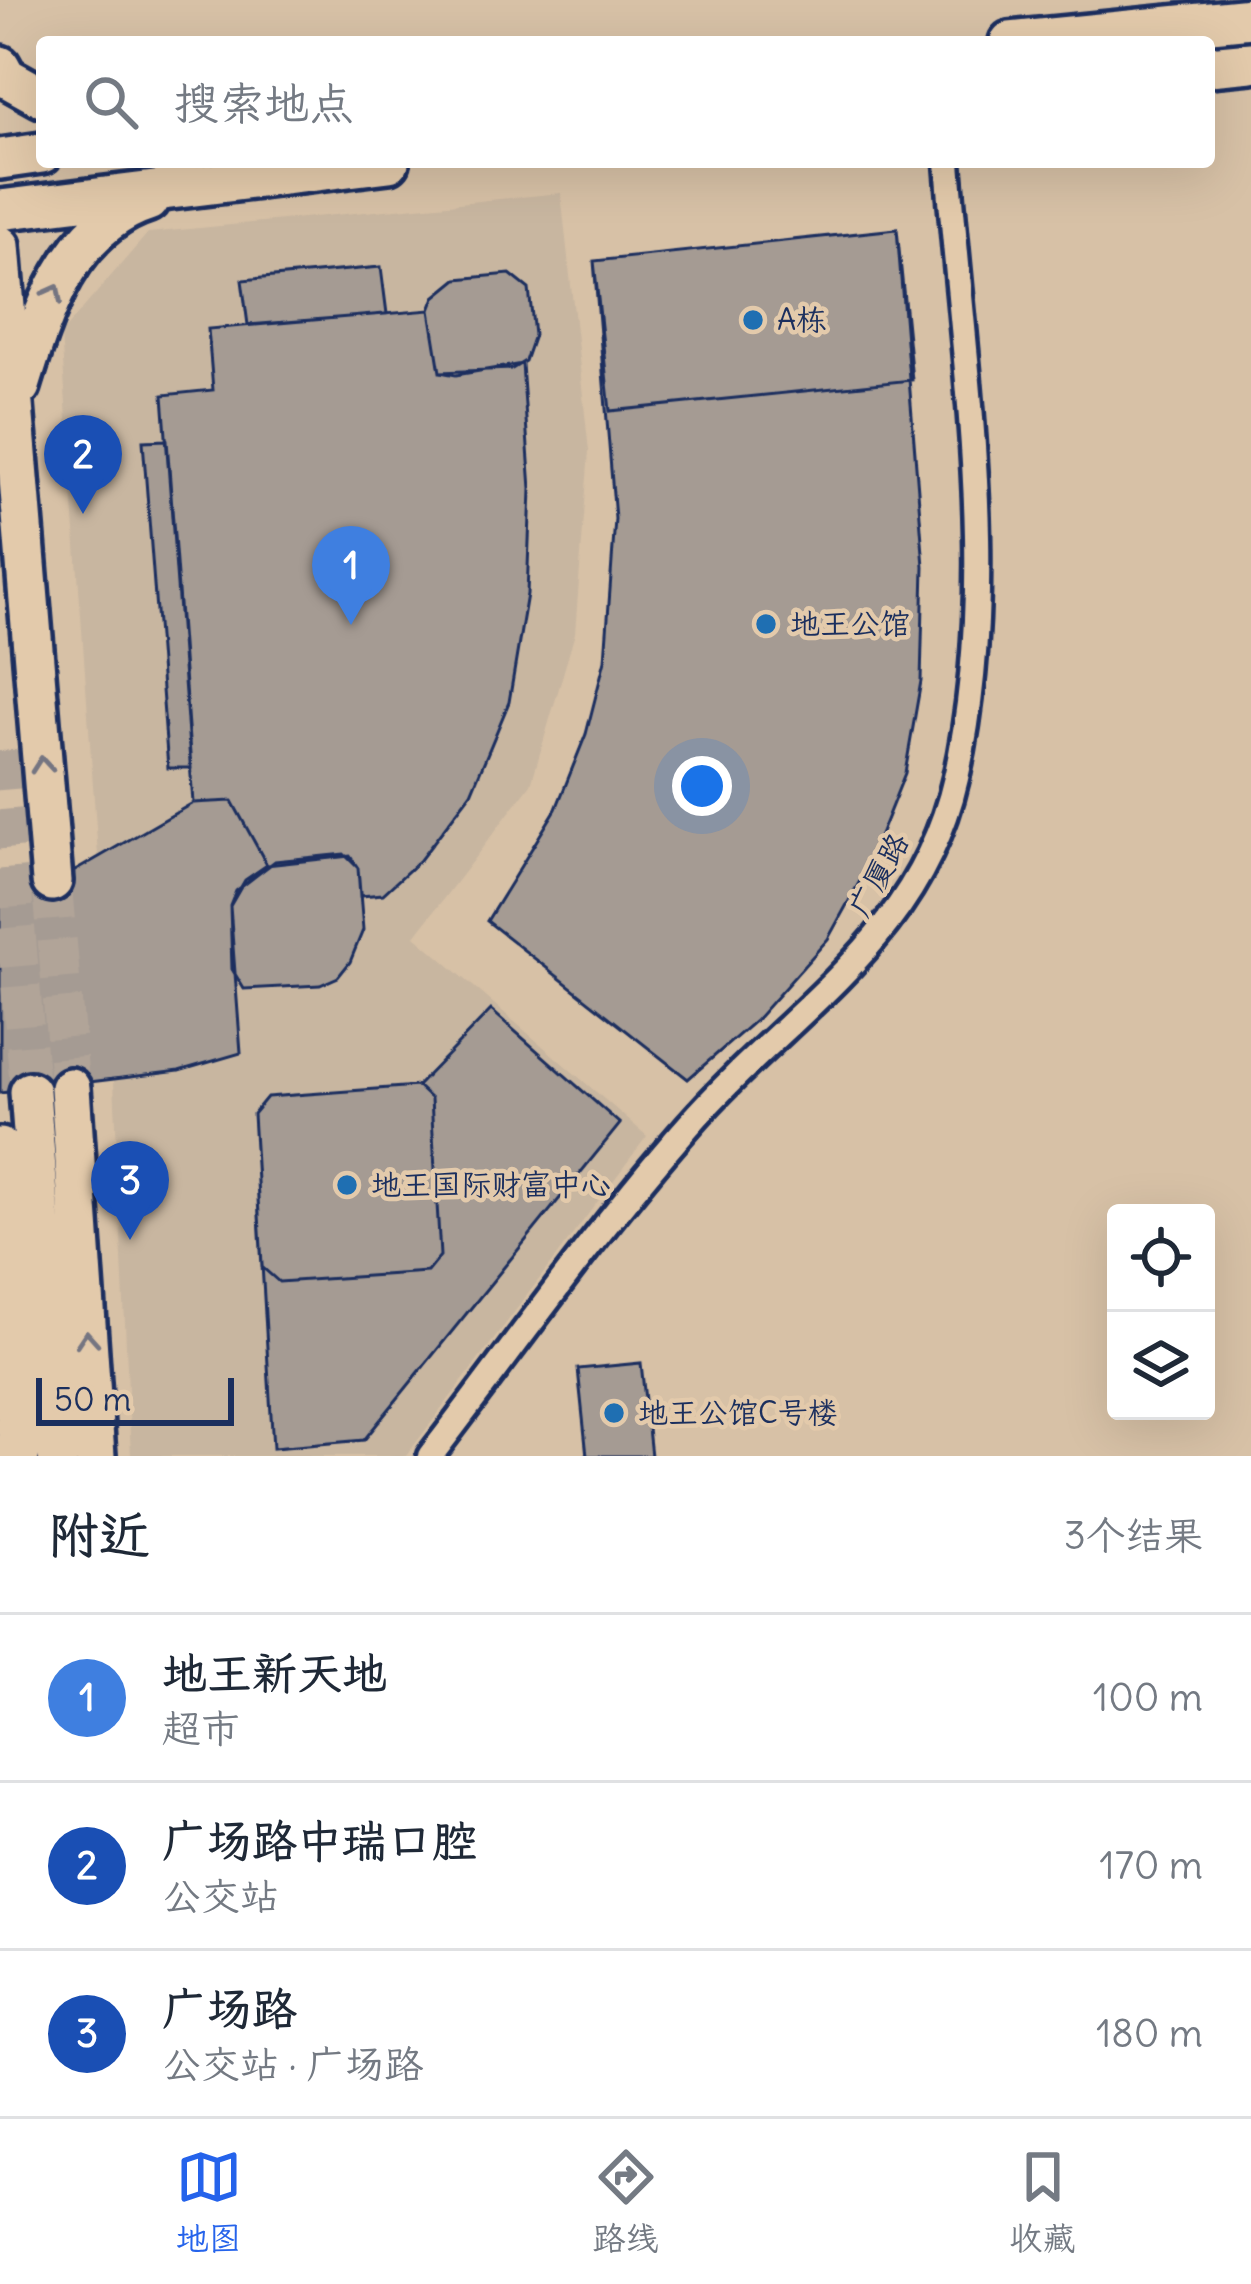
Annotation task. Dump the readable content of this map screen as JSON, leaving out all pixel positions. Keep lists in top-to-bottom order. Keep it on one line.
{"streets":{"street":["广厦路"]},"places":["A栋","地王公馆","地王国际财富中心","地王公馆C号楼"],"scale_bar":"50 m","page":{"search":"搜索地点","pins":["2","1","3"],"scale":"50 m","heading":["附近","3个结果"],"list":[{"mark":"1","name":"地王新天地","note":"超市","value":"100 m"},{"mark":"2","name":"广场路中瑞口腔","note":"公交站","value":"170 m"},{"mark":"3","name":"广场路","note":"公交站 · 广场路","value":"180 m"}],"nav":["地图","路线","收藏"]}}
